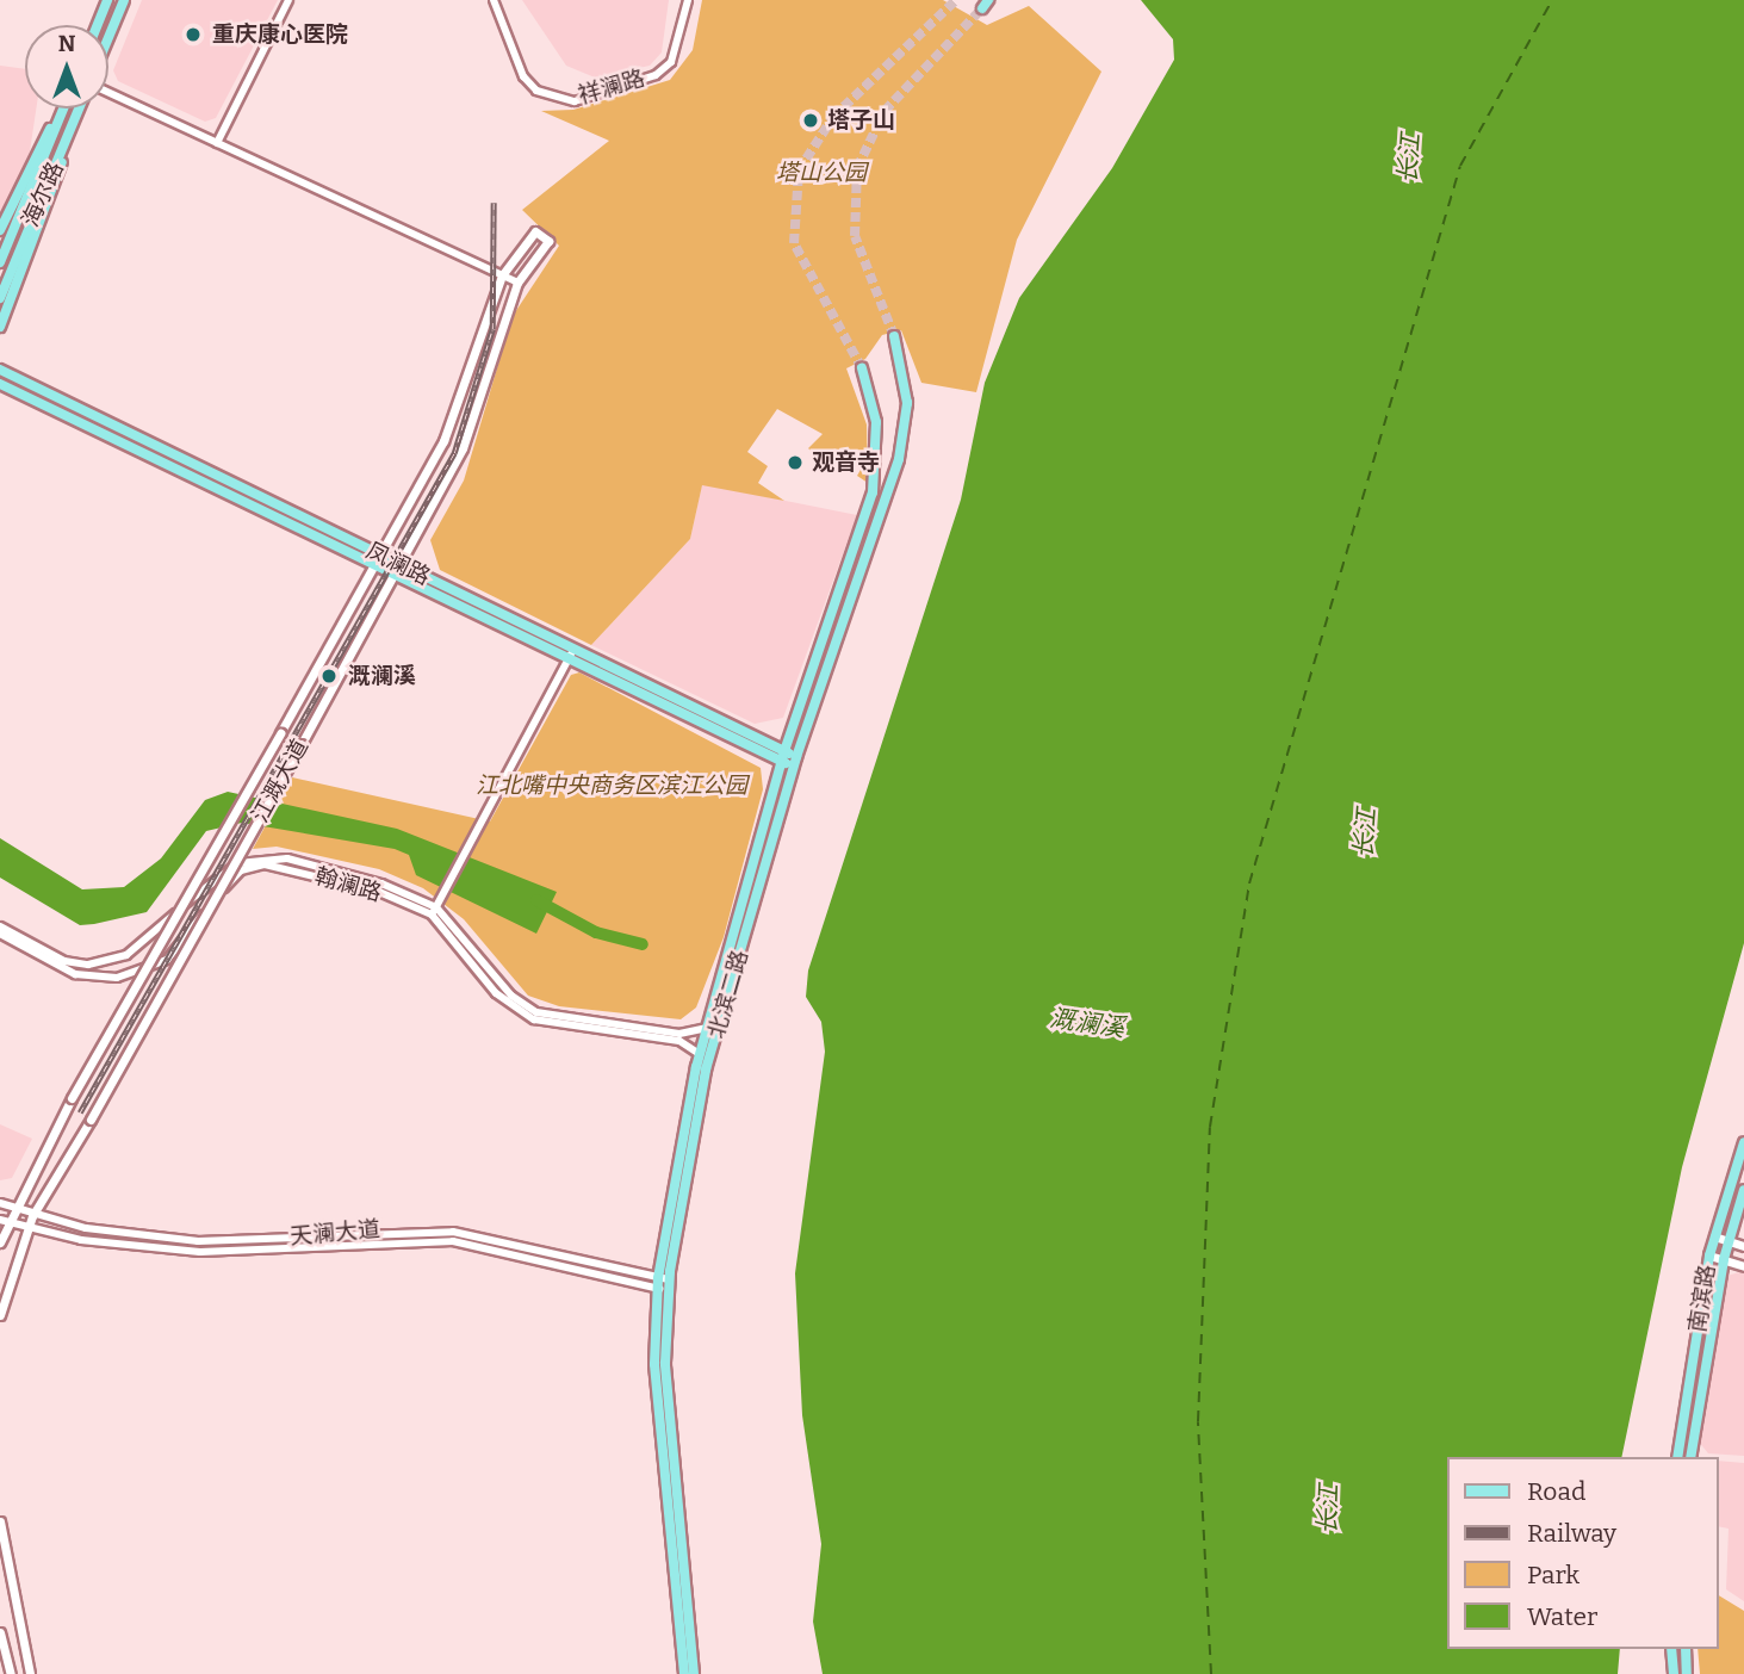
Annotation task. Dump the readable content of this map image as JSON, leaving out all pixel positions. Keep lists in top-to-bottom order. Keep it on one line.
{"streets":{"main road":["海尔路","凤澜路","江溉大道","北滨二路","南滨路"],"street":["祥澜路","翰澜路","天澜大道"]},"crossings":[["凤澜路","江溉大道"],["凤澜路","北滨二路"],["江溉大道","天澜大道"],["翰澜路","北滨二路"],["北滨二路","天澜大道"]],"water":["长江","溉澜溪"],"parks":["塔山公园","江北嘴中央商务区滨江公园"],"places":["重庆康心医院","塔子山","观音寺","溉澜溪"],"legend":["Road","Railway","Park","Water"],"north":"top"}
